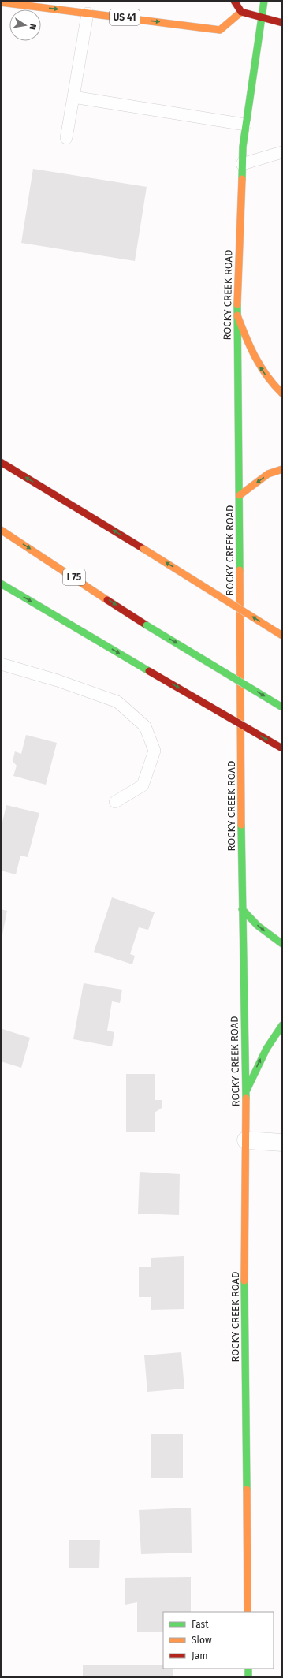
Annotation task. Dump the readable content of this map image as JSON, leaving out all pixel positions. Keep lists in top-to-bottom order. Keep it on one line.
{"streets":{"main road":["US 41","ROCKY CREEK ROAD","I 75"]},"legend":["Fast","Slow","Jam"],"north":"right"}
